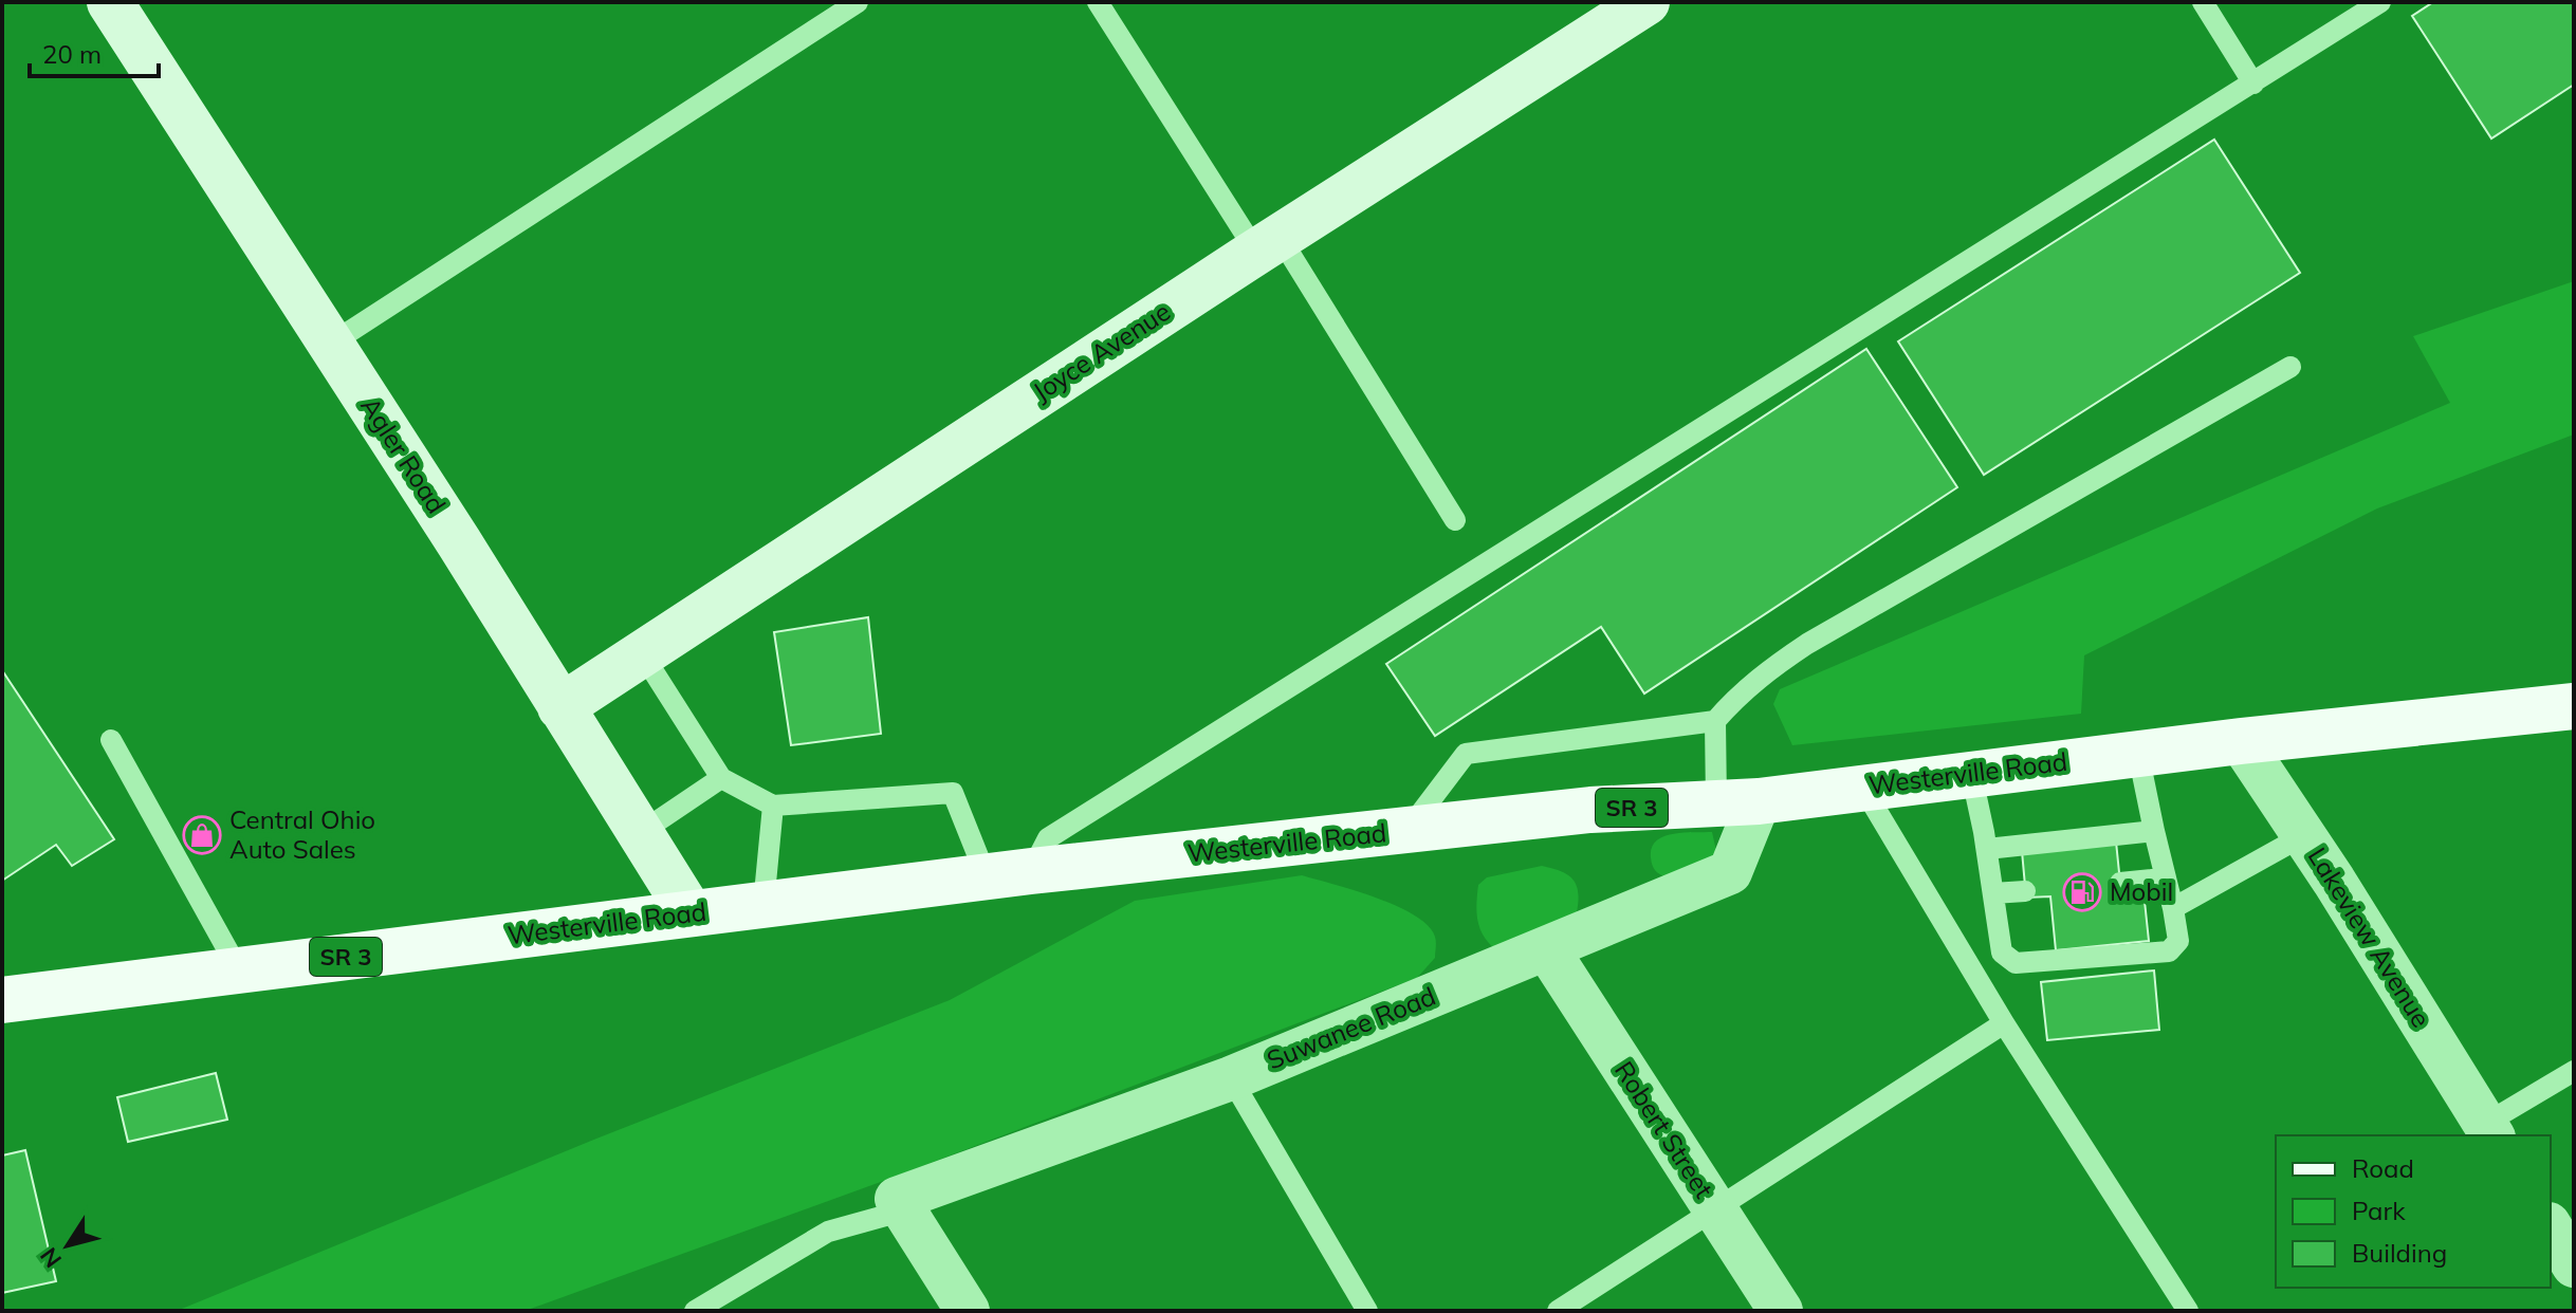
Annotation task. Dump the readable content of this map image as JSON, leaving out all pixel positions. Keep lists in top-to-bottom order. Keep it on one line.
{"streets":{"main road":["Westerville Road","SR 3"],"street":["Joyce Avenue","Agler Road","Lakeview Avenue","Suwanee Road","Robert Street"]},"crossings":[["Joyce Avenue","Agler Road"],["Agler Road","Westerville Road"],["Westerville Road","Lakeview Avenue"],["Westerville Road","Suwanee Road"],["Suwanee Road","Robert Street"]],"places":{"shop":["Central Ohio Auto Sales"],"fuel station":["Mobil"]},"legend":["Road","Park","Building"],"scale_bar":"20 m","north":"bottom left"}
